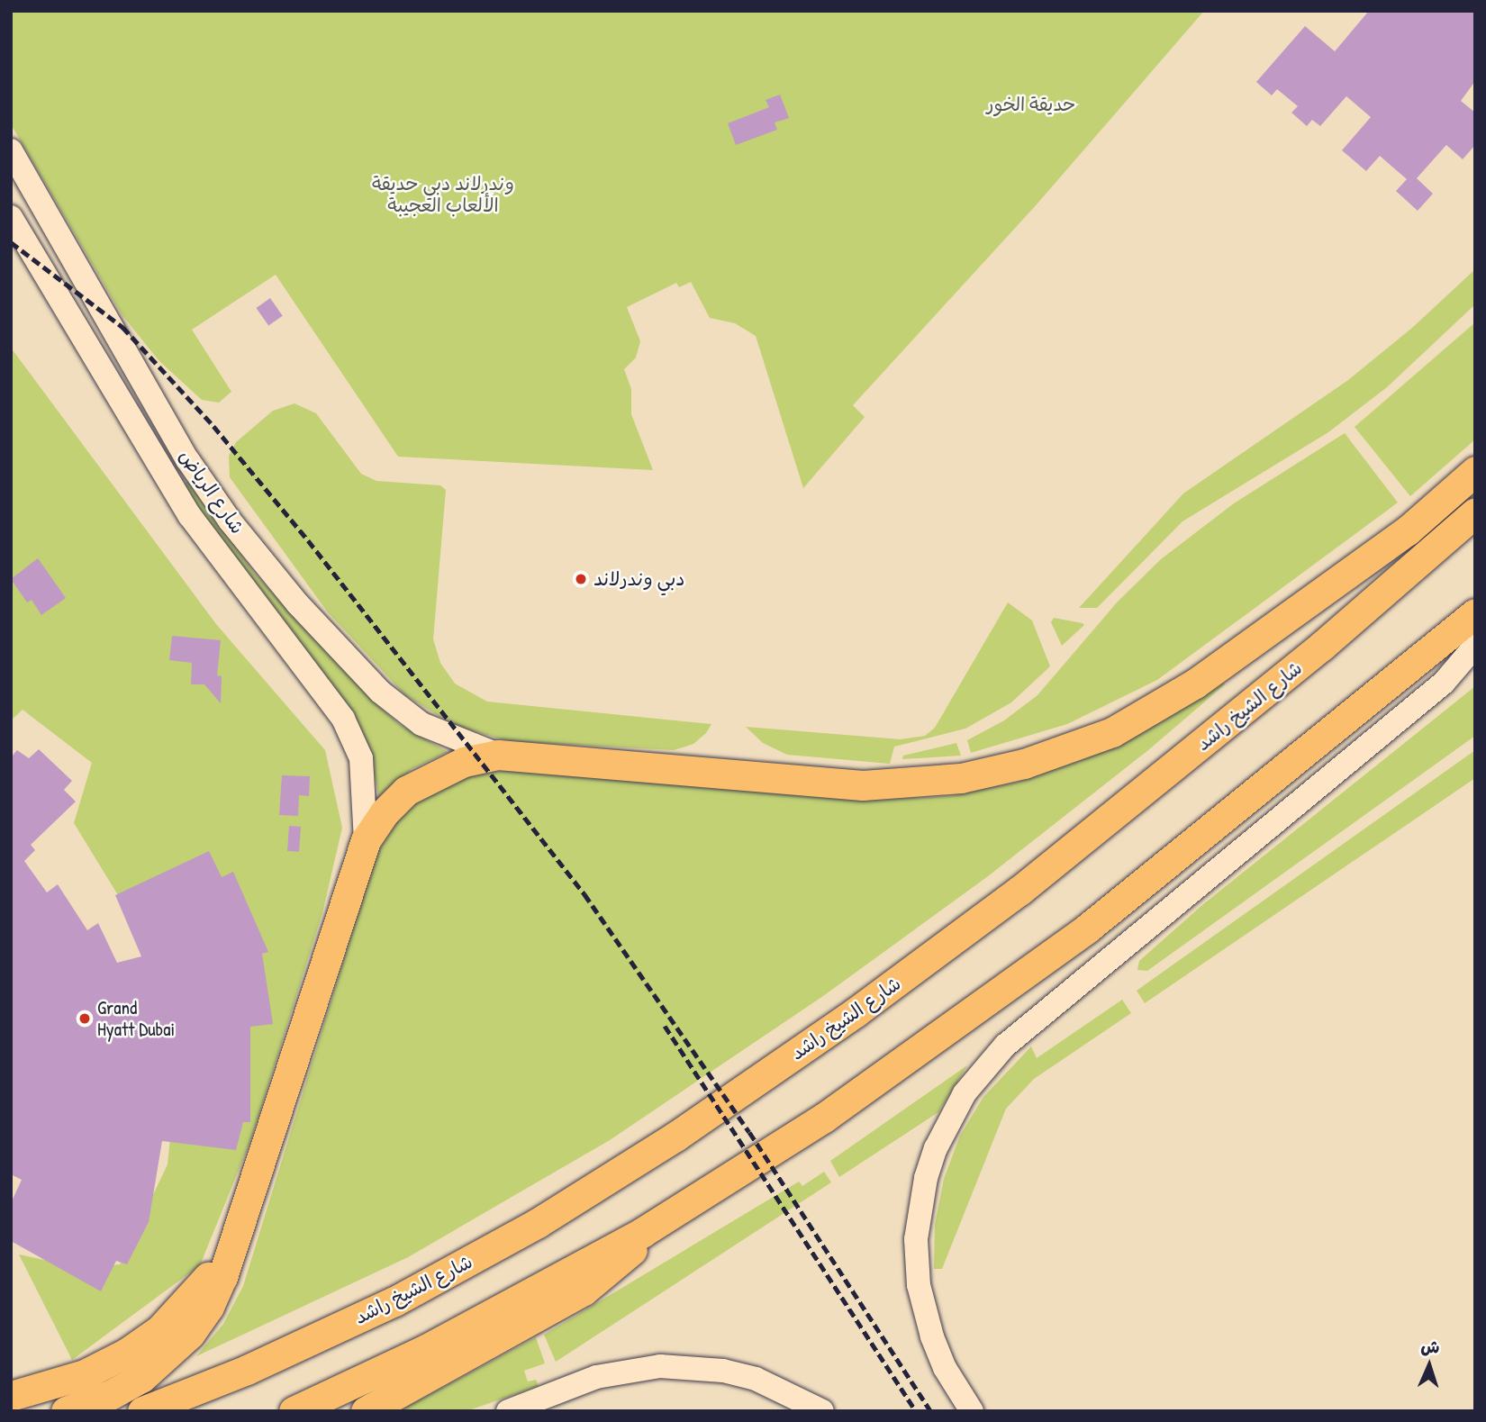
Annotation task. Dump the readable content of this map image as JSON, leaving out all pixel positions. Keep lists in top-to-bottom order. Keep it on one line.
{"streets":{"highway":["شارع الشيخ راشد"],"main road":["شارع الرياض"]},"parks":["حديقة الخور","وندرلاند دبي حديقة الألعاب العجيبة"],"places":["دبي وندرلاند","Grand Hyatt Dubai"],"north":"top"}
